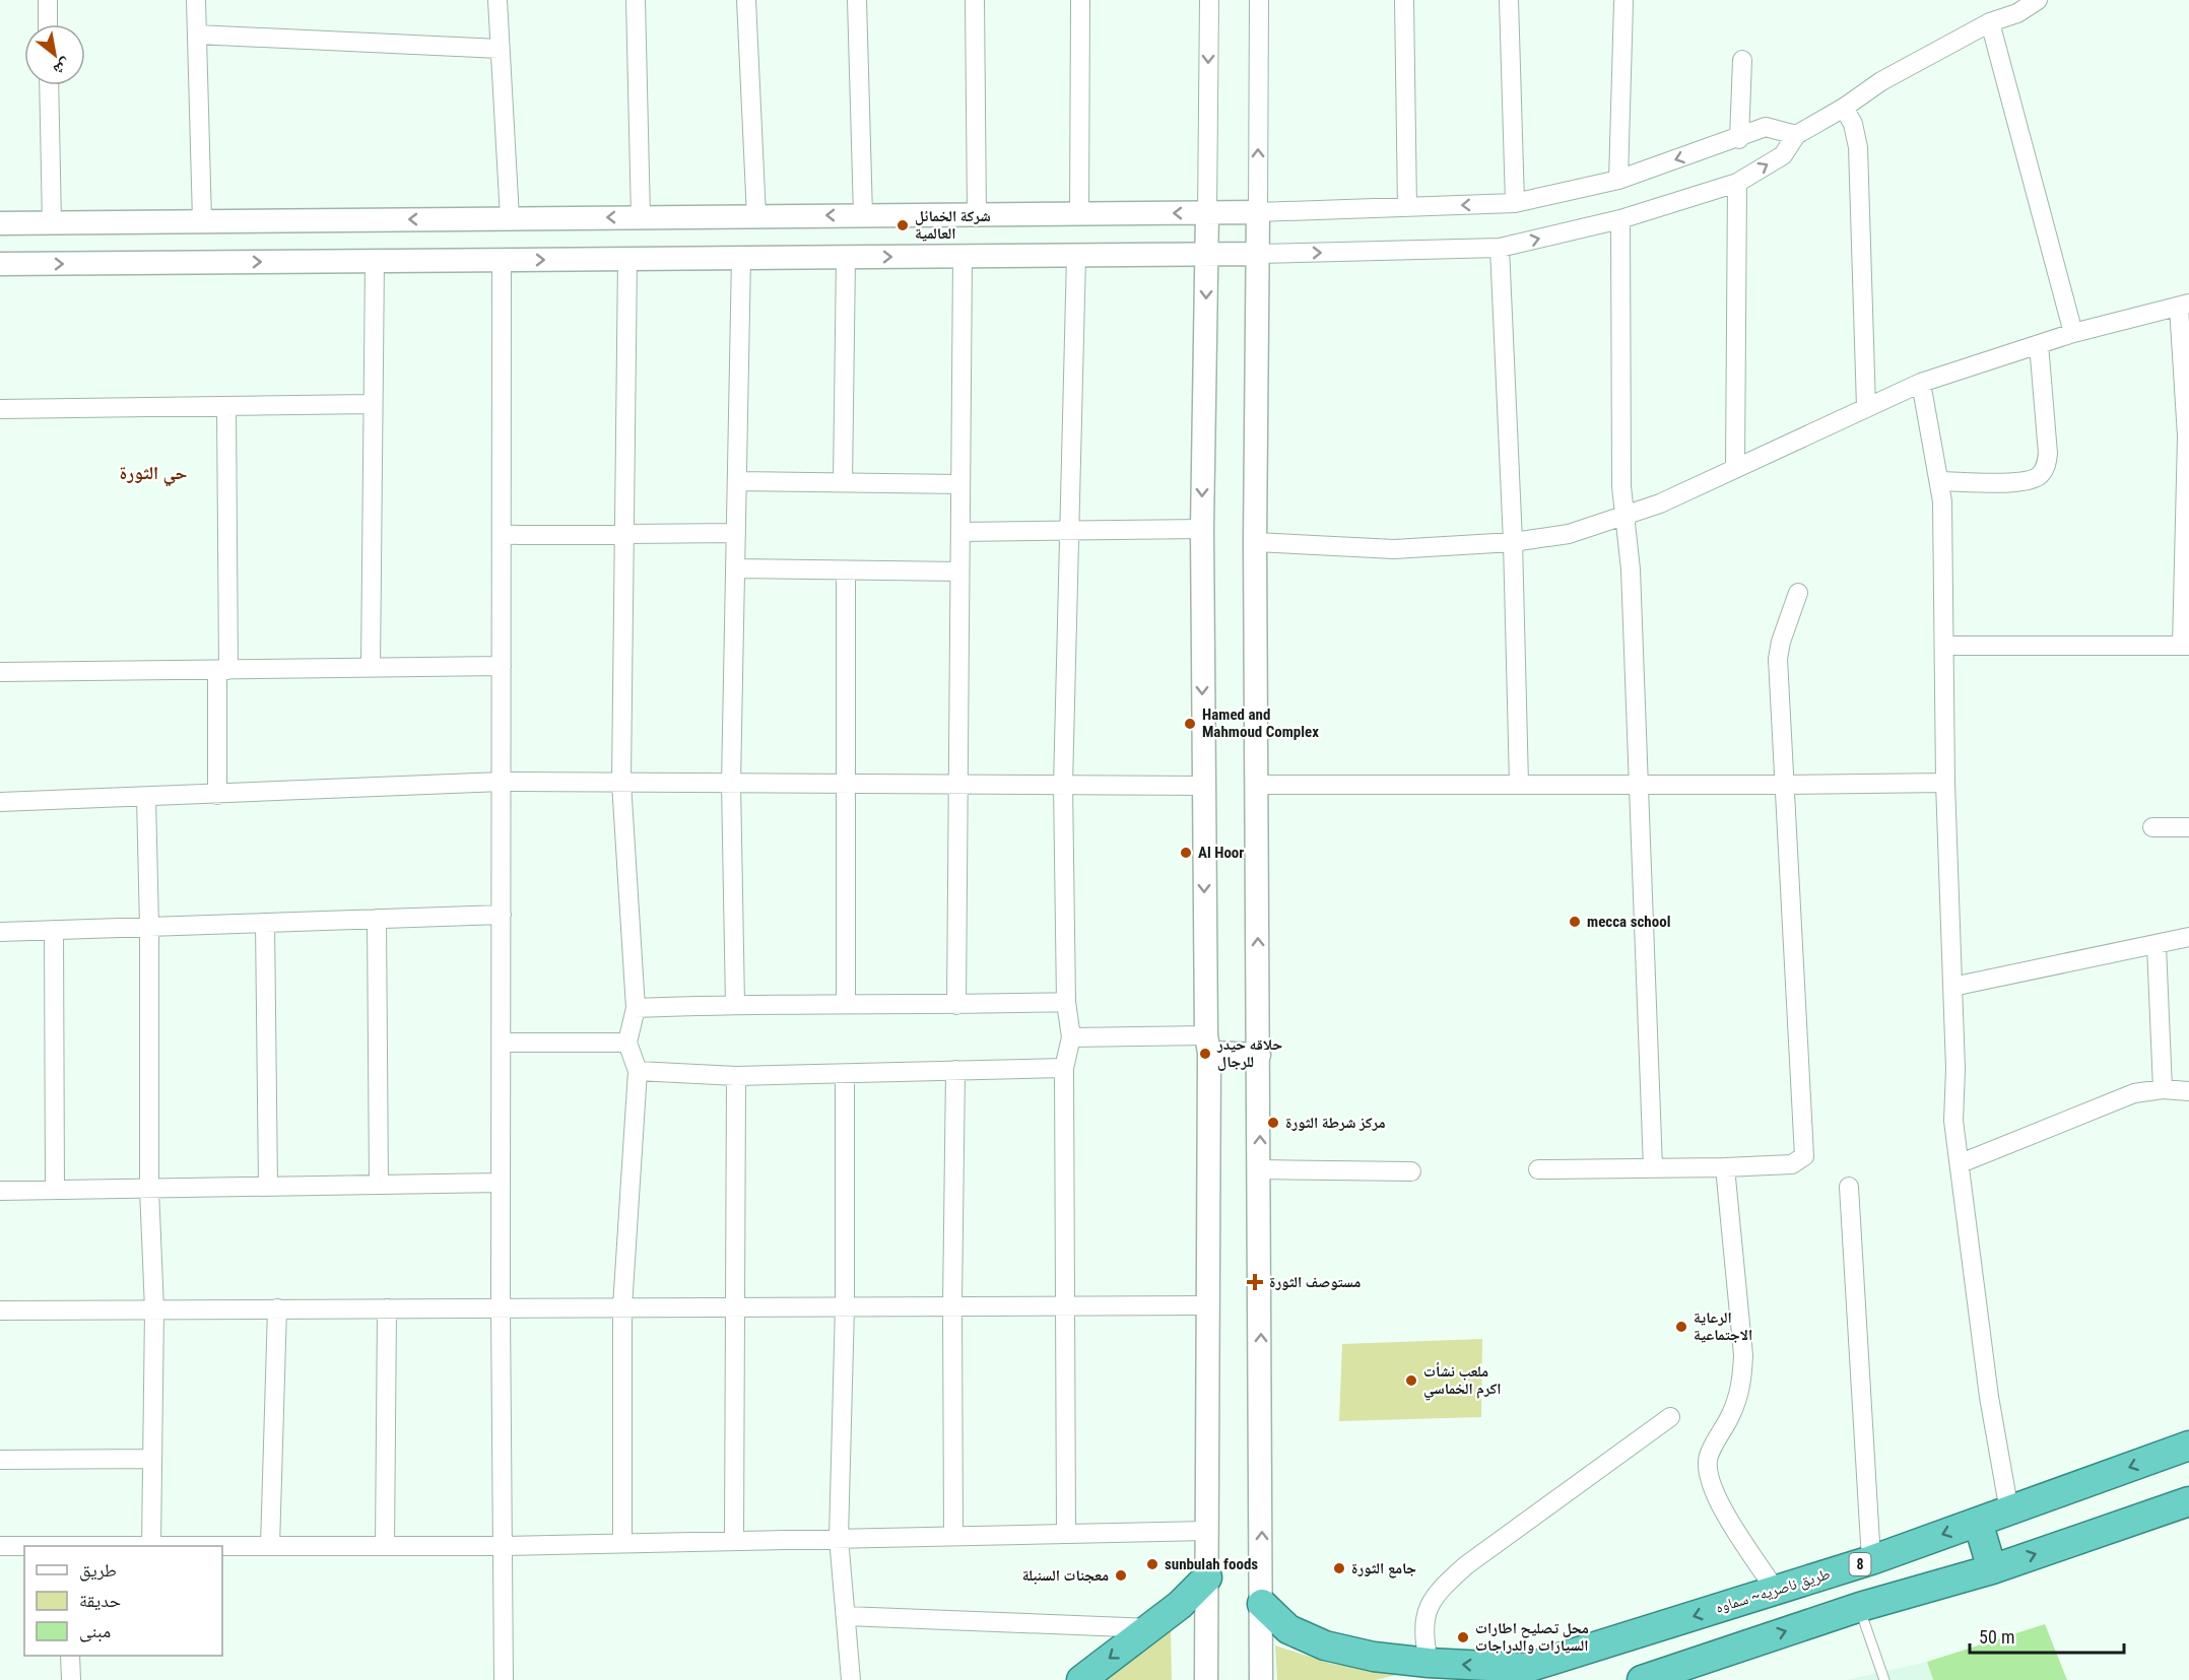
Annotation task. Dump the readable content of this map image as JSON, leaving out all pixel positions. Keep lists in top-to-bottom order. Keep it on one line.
{"streets":{"highway":["8","طريق ناصريه~ سماوه"]},"districts":["حي الثورة"],"places":{"other":["شركة الخمائل العالمية","Hamed and Mahmoud Complex","Al Hoor","mecca school","حلاقه حيدر للرجال","مركز شرطة الثورة","الرعاية الاجتماعية","ملعب نشأت اكرم الخماسي","sunbulah foods","جامع الثورة","معجنات السنبلة","محل تصليح اطارات السيارات والدراجات"],"health":["مستوصف الثورة"]},"legend":["طريق","حديقة","مبنى"],"scale_bar":"50 m","north":"bottom right"}
